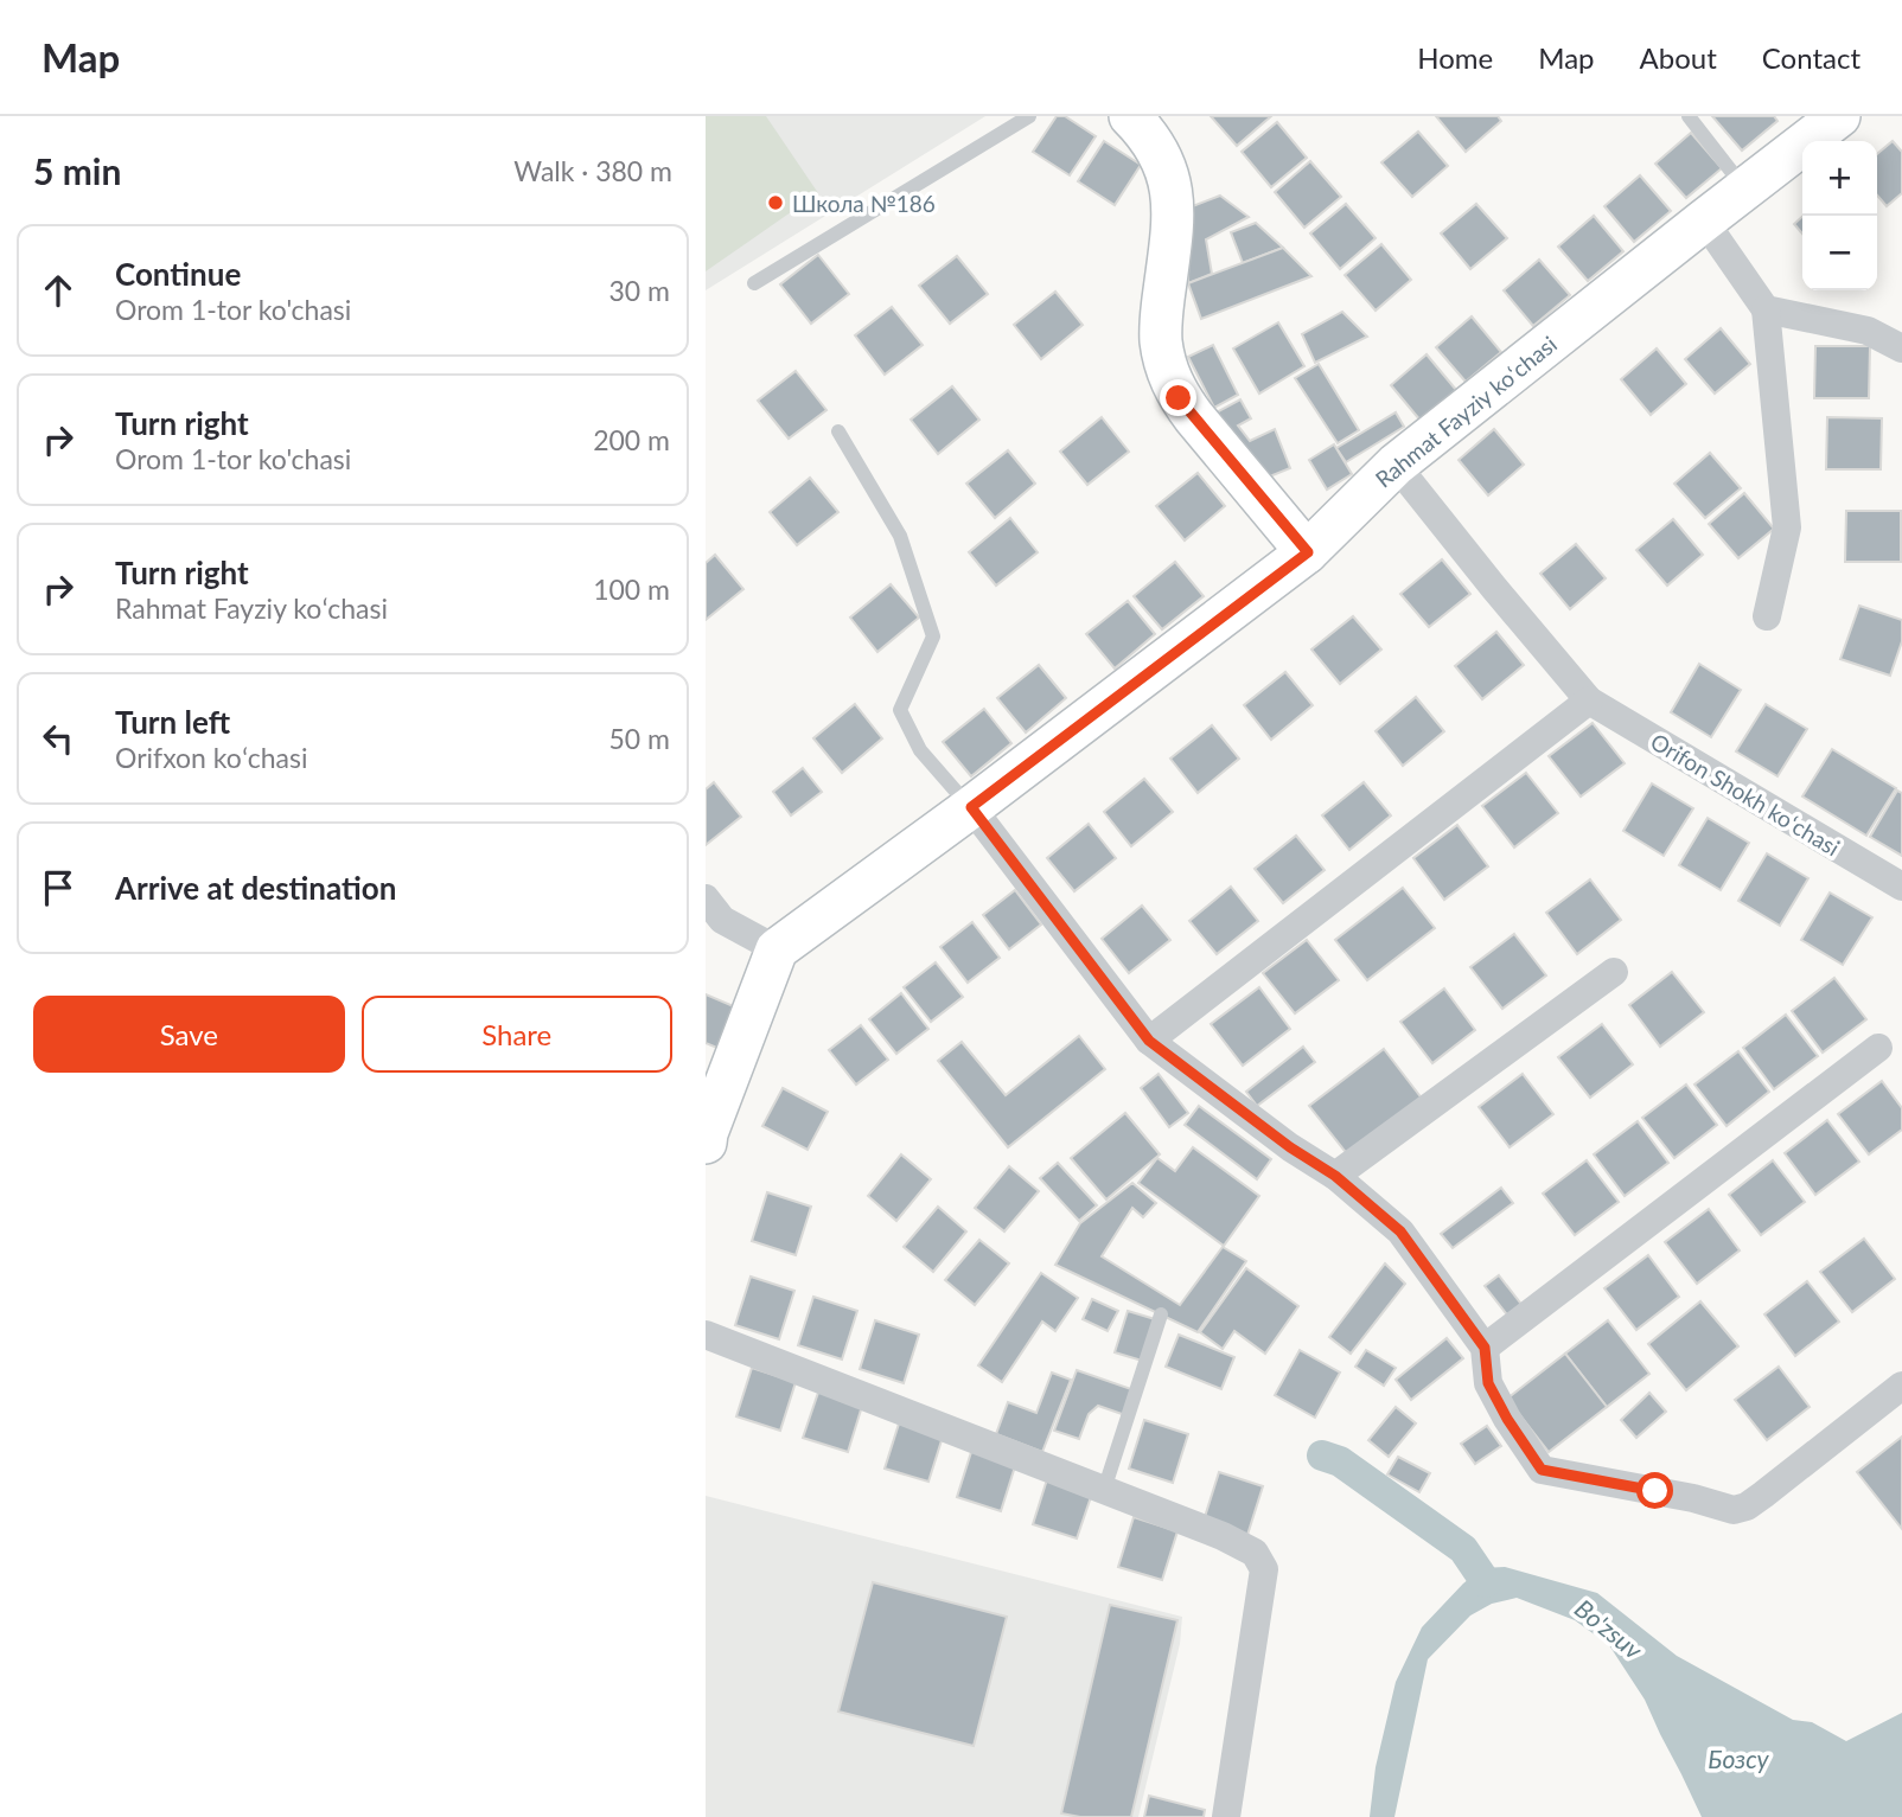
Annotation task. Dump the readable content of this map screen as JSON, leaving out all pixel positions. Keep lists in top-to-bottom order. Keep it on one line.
{"streets":{"street":["Rahmat Fayziy koʻchasi","Orifon Shokh koʻchasi"]},"crossings":[["Rahmat Fayziy koʻchasi","Orifon Shokh koʻchasi"]],"water":["Bo'zsuv","Бозсу"],"places":["Школа №186"],"page":{"header":"Map","nav":["Home","Map","About","Contact"],"heading":["5 min","Walk · 380 m"],"map_buttons":["+","−"],"list":[["Continue","Orom 1-tor ko'chasi","30 m"],["Turn right","Orom 1-tor ko'chasi","200 m"],["Turn right","Rahmat Fayziy koʻchasi","100 m"],["Turn left","Orifxon koʻchasi","50 m"],"Arrive at destination"],"buttons":["Save","Share"]}}
